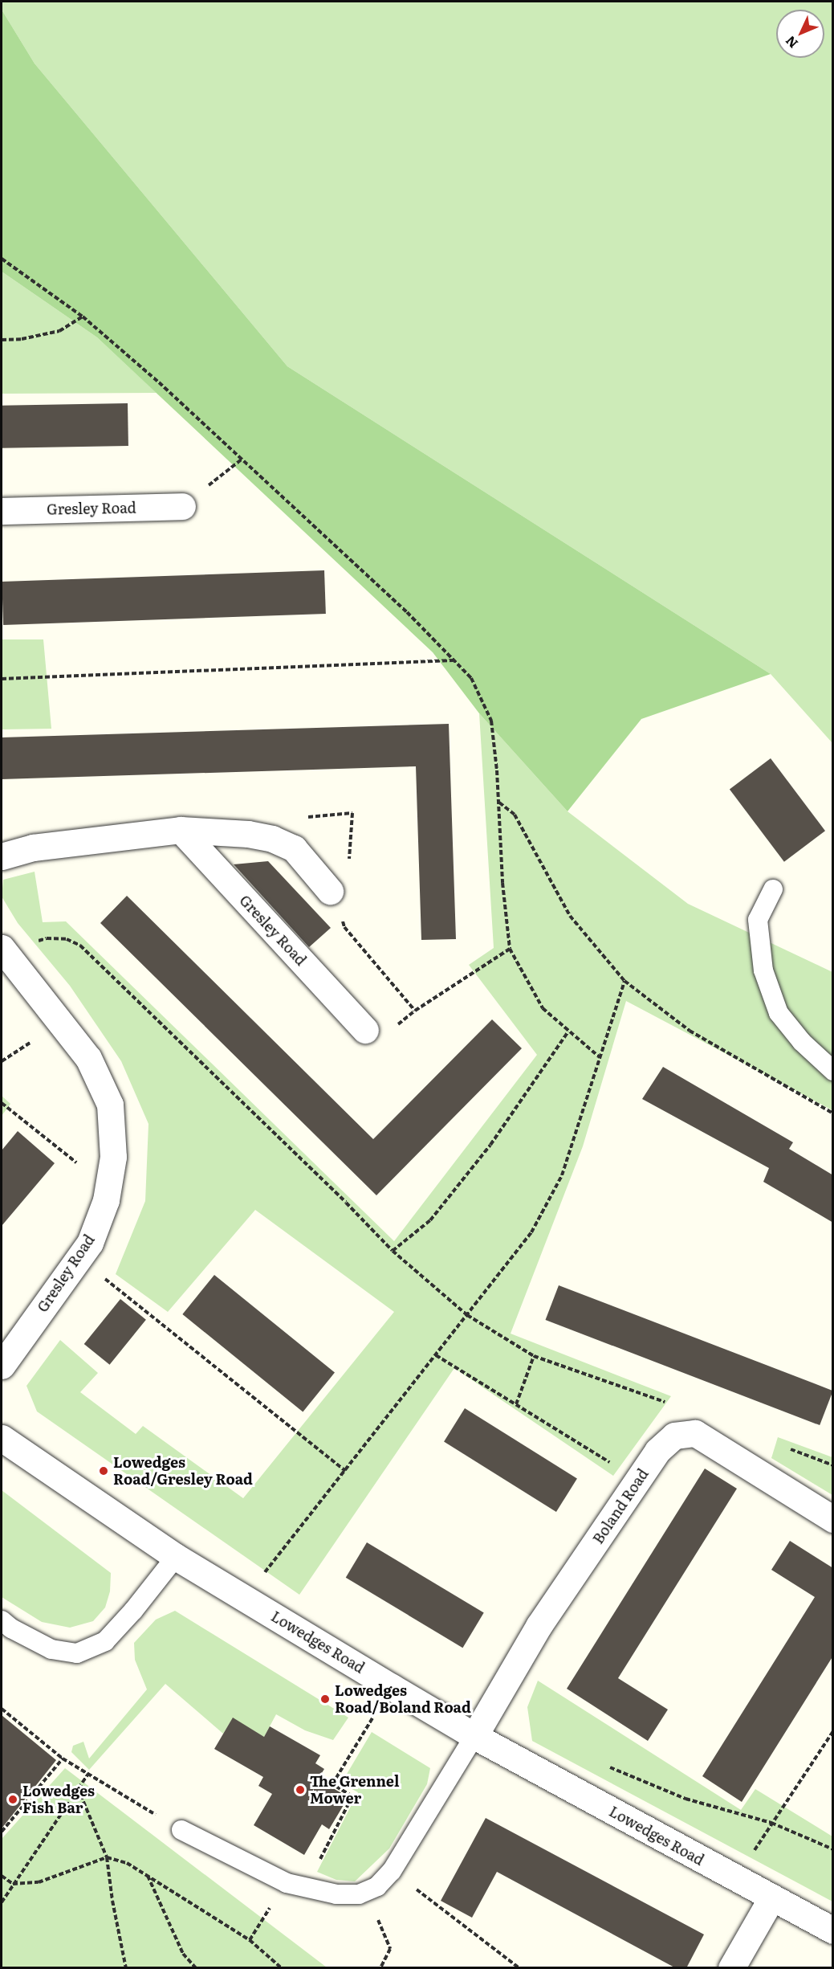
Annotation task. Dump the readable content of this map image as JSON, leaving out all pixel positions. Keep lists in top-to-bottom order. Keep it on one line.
{"streets":{"street":["Gresley Road","Boland Road","Lowedges Road"]},"crossings":[["Boland Road","Lowedges Road"]],"places":["Lowedges Road/Gresley Road","Lowedges Road/Boland Road","The Grennel Mower","Lowedges Fish Bar"],"north":"bottom left"}
